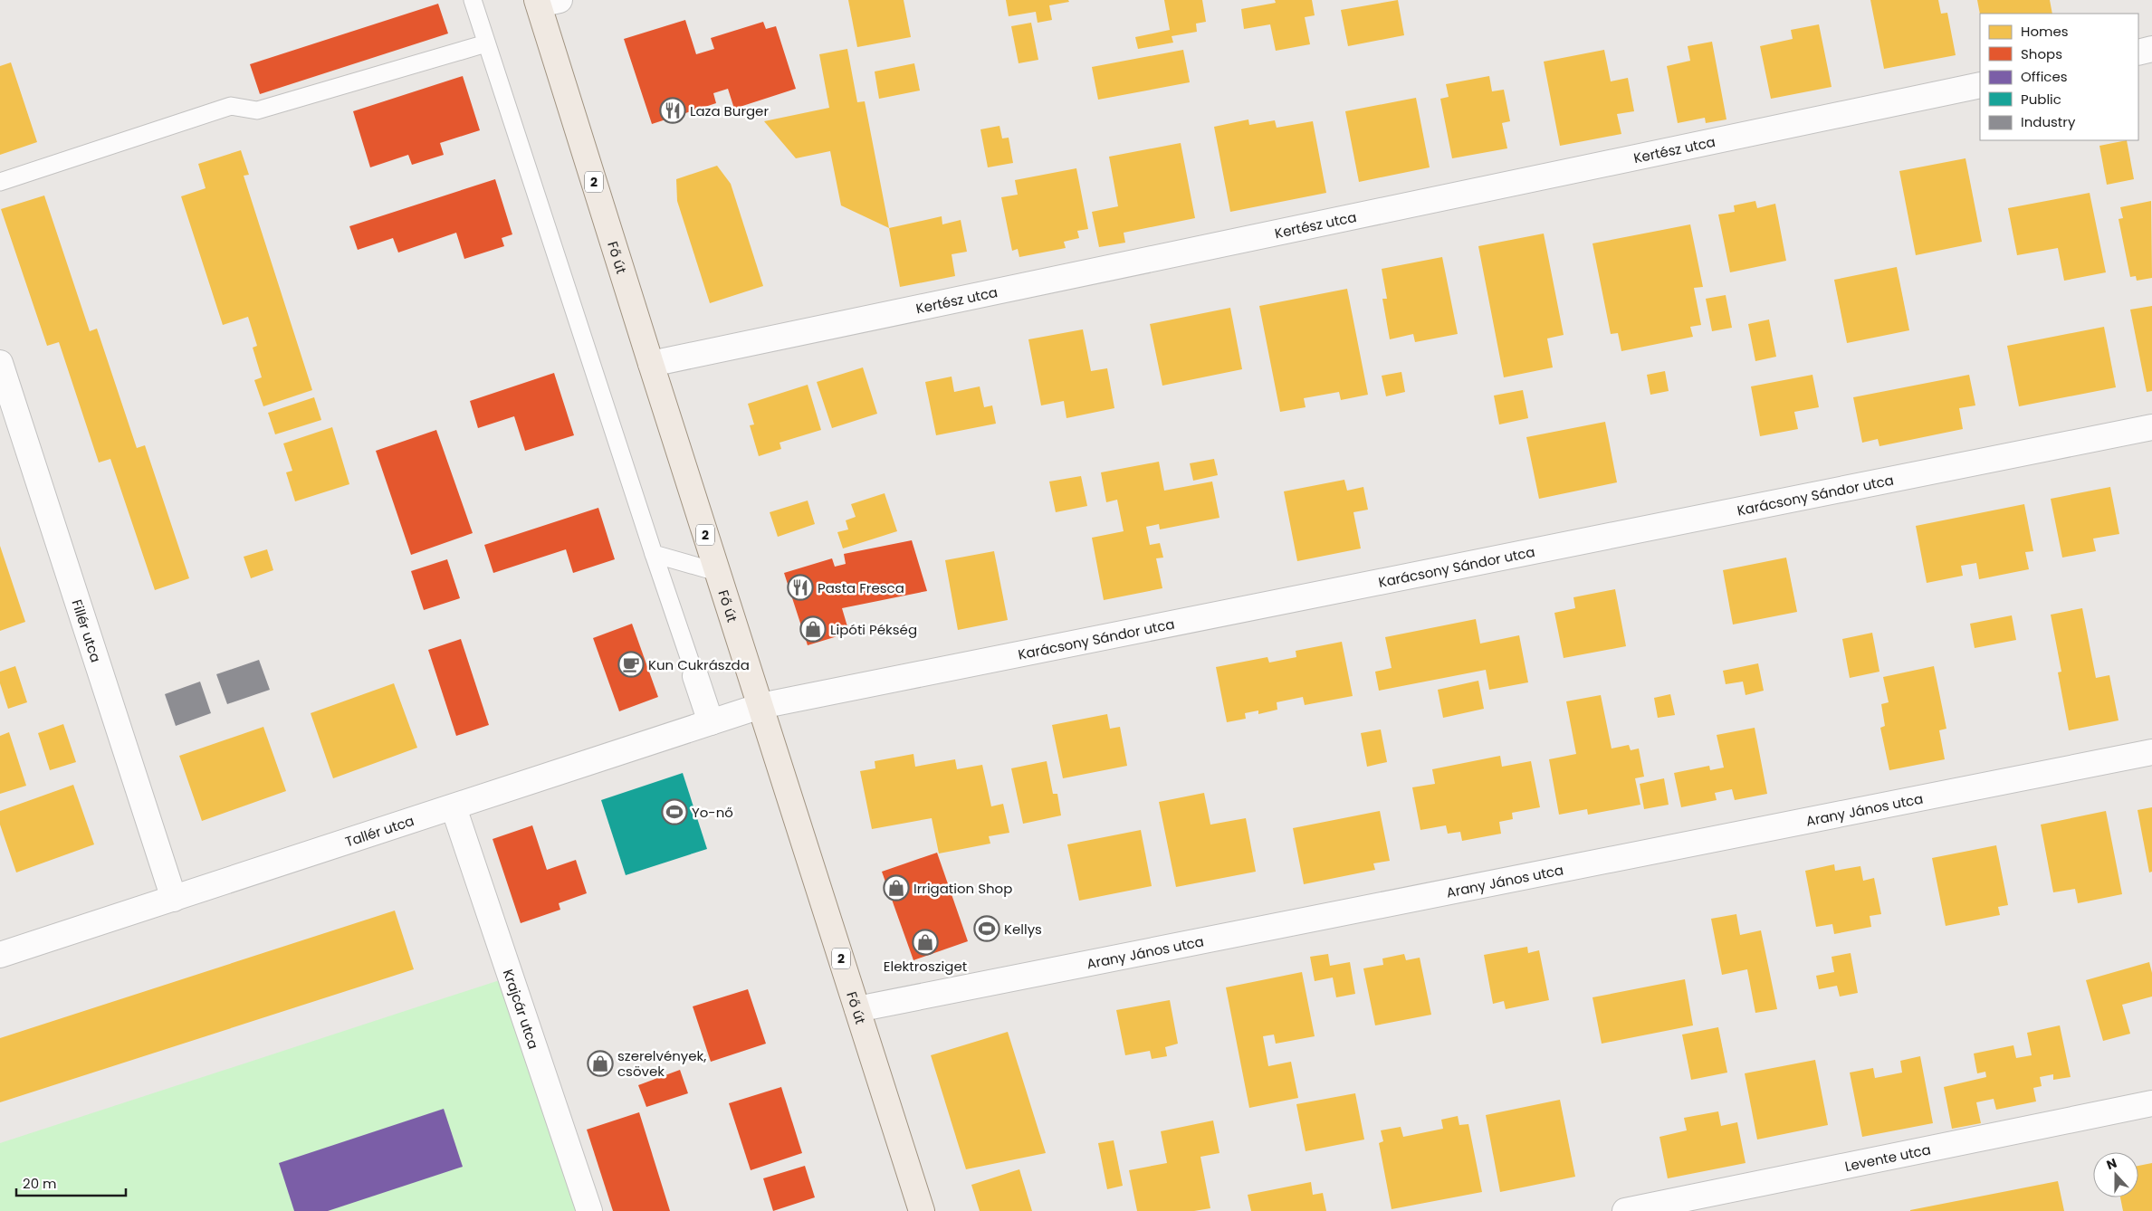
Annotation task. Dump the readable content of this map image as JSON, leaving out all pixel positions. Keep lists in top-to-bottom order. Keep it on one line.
{"streets":{"main road":["2","Fő út"],"street":["Kertész utca","Karácsony Sándor utca","Fillér utca","Arany János utca","Tallér utca","Krajcár utca","Levente utca"]},"crossings":[["Kertész utca","Fő út"],["Fő út","Karácsony Sándor utca"],["Fő út","Arany János utca"],["Fő út","Tallér utca"],["Karácsony Sándor utca","Tallér utca"],["Fillér utca","Tallér utca"],["Tallér utca","Krajcár utca"]],"places":{"restaurant":["Laza Burger","Pasta Fresca"],"shop":["Lipóti Pékség","Irrigation Shop","Elektrosziget","szerelvények, csövek"],"cafe":["Kun Cukrászda"],"sports":["Yo-nő","Kellys"]},"legend":["Homes","Shops","Offices","Public","Industry"],"scale_bar":"20 m","north":"top"}
